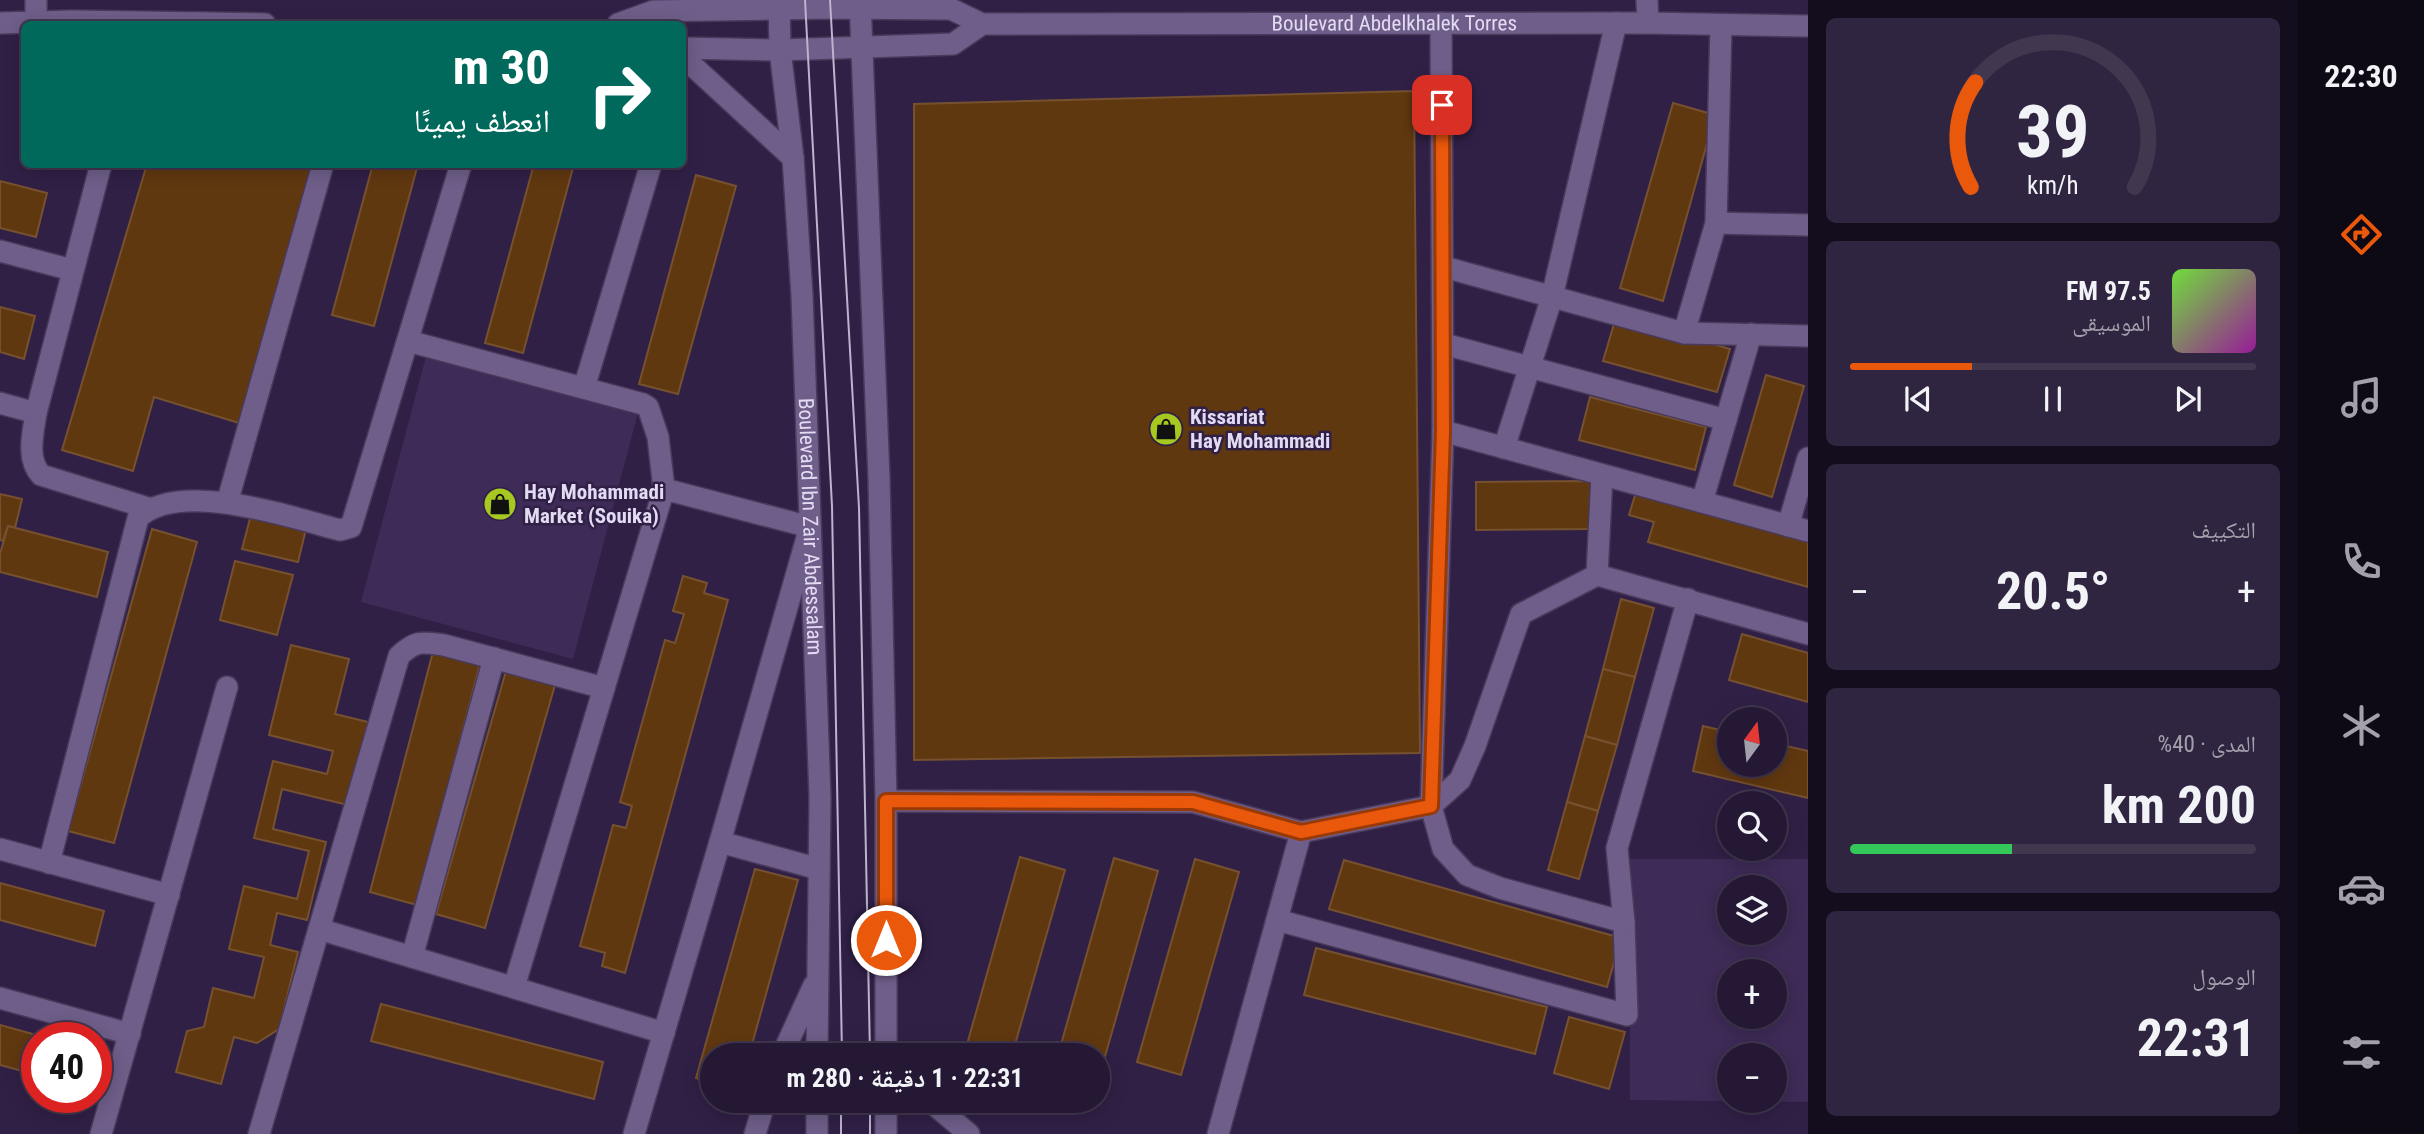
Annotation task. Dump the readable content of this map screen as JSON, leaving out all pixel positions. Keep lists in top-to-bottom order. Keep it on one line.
{"streets":{"street":["Boulevard Abdelkhalek Torres","Boulevard Ibn Zair Abdessalam"]},"crossings":[["Boulevard Abdelkhalek Torres","Boulevard Ibn Zair Abdessalam"]],"places":{"shop":["Kissariat Hay Mohammadi","Hay Mohammadi Market (Souika)"]},"north":"top","page":{"tabs":"22:30","turn":["30 m","انعطف يمينًا"],"song":["97.5 FM","الموسيقى"],"tile":["التكييف",["المدى · 40%","200 km"],["الوصول","22:31"]],"heat":["−","20.5°","+"],"map_buttons":["+","−"],"limit":"40","trip":"22:31 · 1 دقيقة · 280 m","gauge":["39","km/h"]}}
